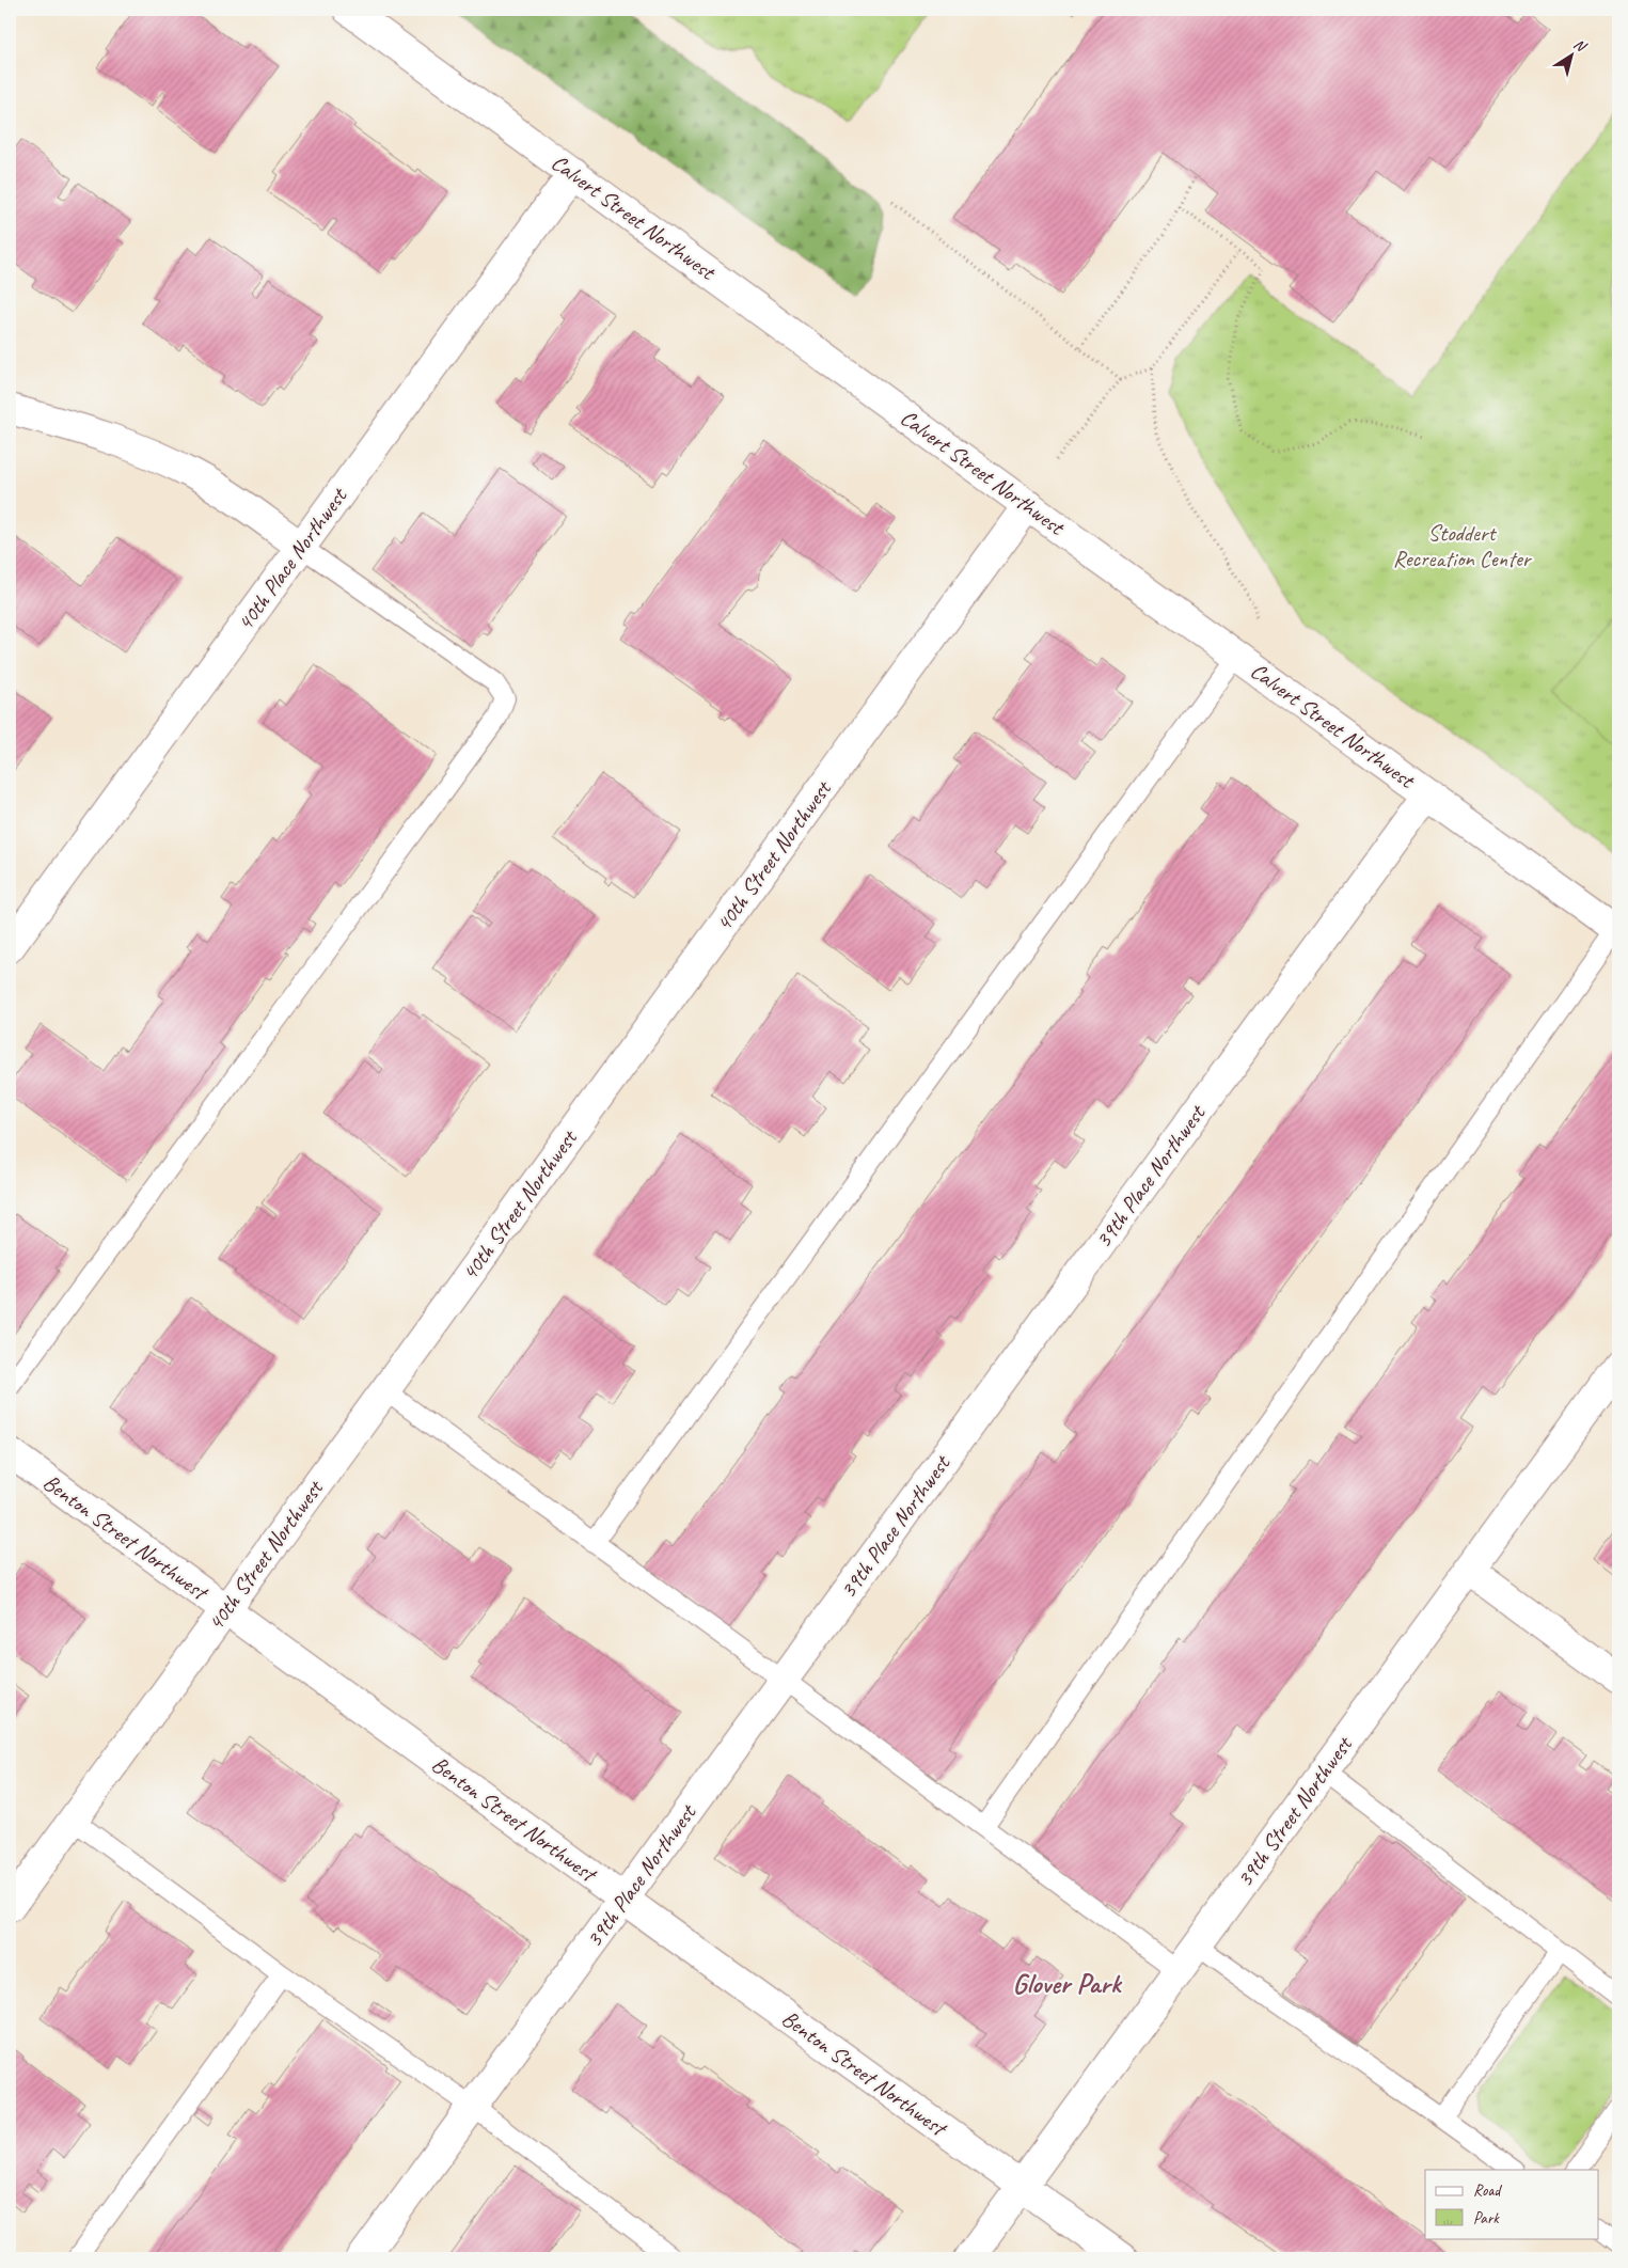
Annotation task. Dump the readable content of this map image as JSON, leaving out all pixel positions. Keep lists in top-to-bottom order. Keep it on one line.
{"streets":{"street":["Calvert Street Northwest","40th Place Northwest","40th Street Northwest","39th Place Northwest","Benton Street Northwest","39th Street Northwest"]},"crossings":[["Calvert Street Northwest","40th Place Northwest"],["Calvert Street Northwest","40th Street Northwest"],["Calvert Street Northwest","39th Place Northwest"],["40th Street Northwest","Benton Street Northwest"],["39th Place Northwest","Benton Street Northwest"],["Benton Street Northwest","39th Street Northwest"]],"districts":["Glover Park"],"parks":["Stoddert Recreation Center"],"legend":["Road","Park"],"north":"top right"}
